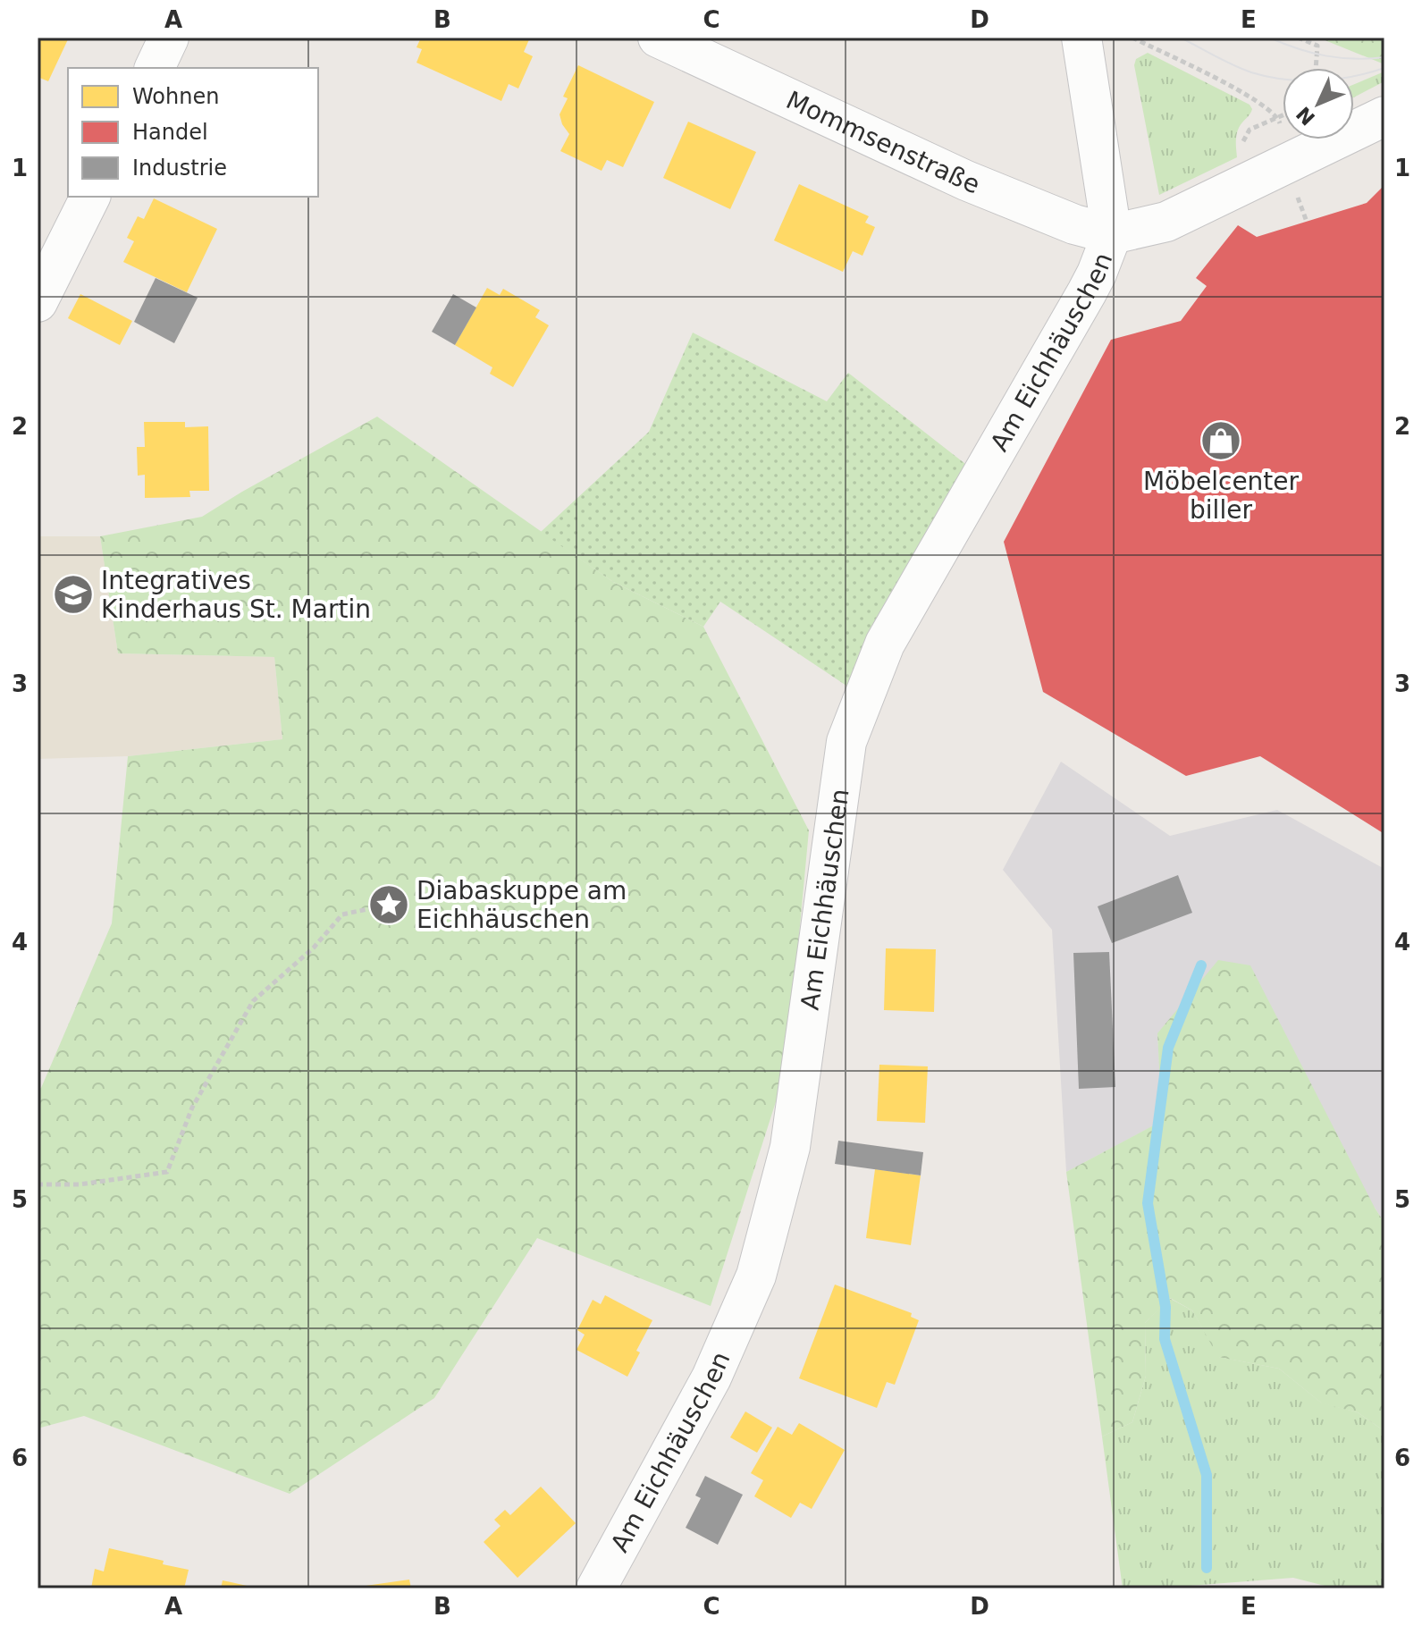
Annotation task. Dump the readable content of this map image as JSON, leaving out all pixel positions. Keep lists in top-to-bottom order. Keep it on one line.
{"streets":{"street":["Mommsenstraße","Am Eichhäuschen"]},"crossings":[["Mommsenstraße","Am Eichhäuschen"]],"places":{"shop":["Möbelcenter biller"],"school or university":["Integratives Kinderhaus St. Martin"],"place":["Diabaskuppe am Eichhäuschen"]},"legend":["Wohnen","Handel","Industrie"],"north":"bottom left","grid":{"columns":["A","B","C","D","E"],"rows":["1","2","3","4","5","6"]}}
